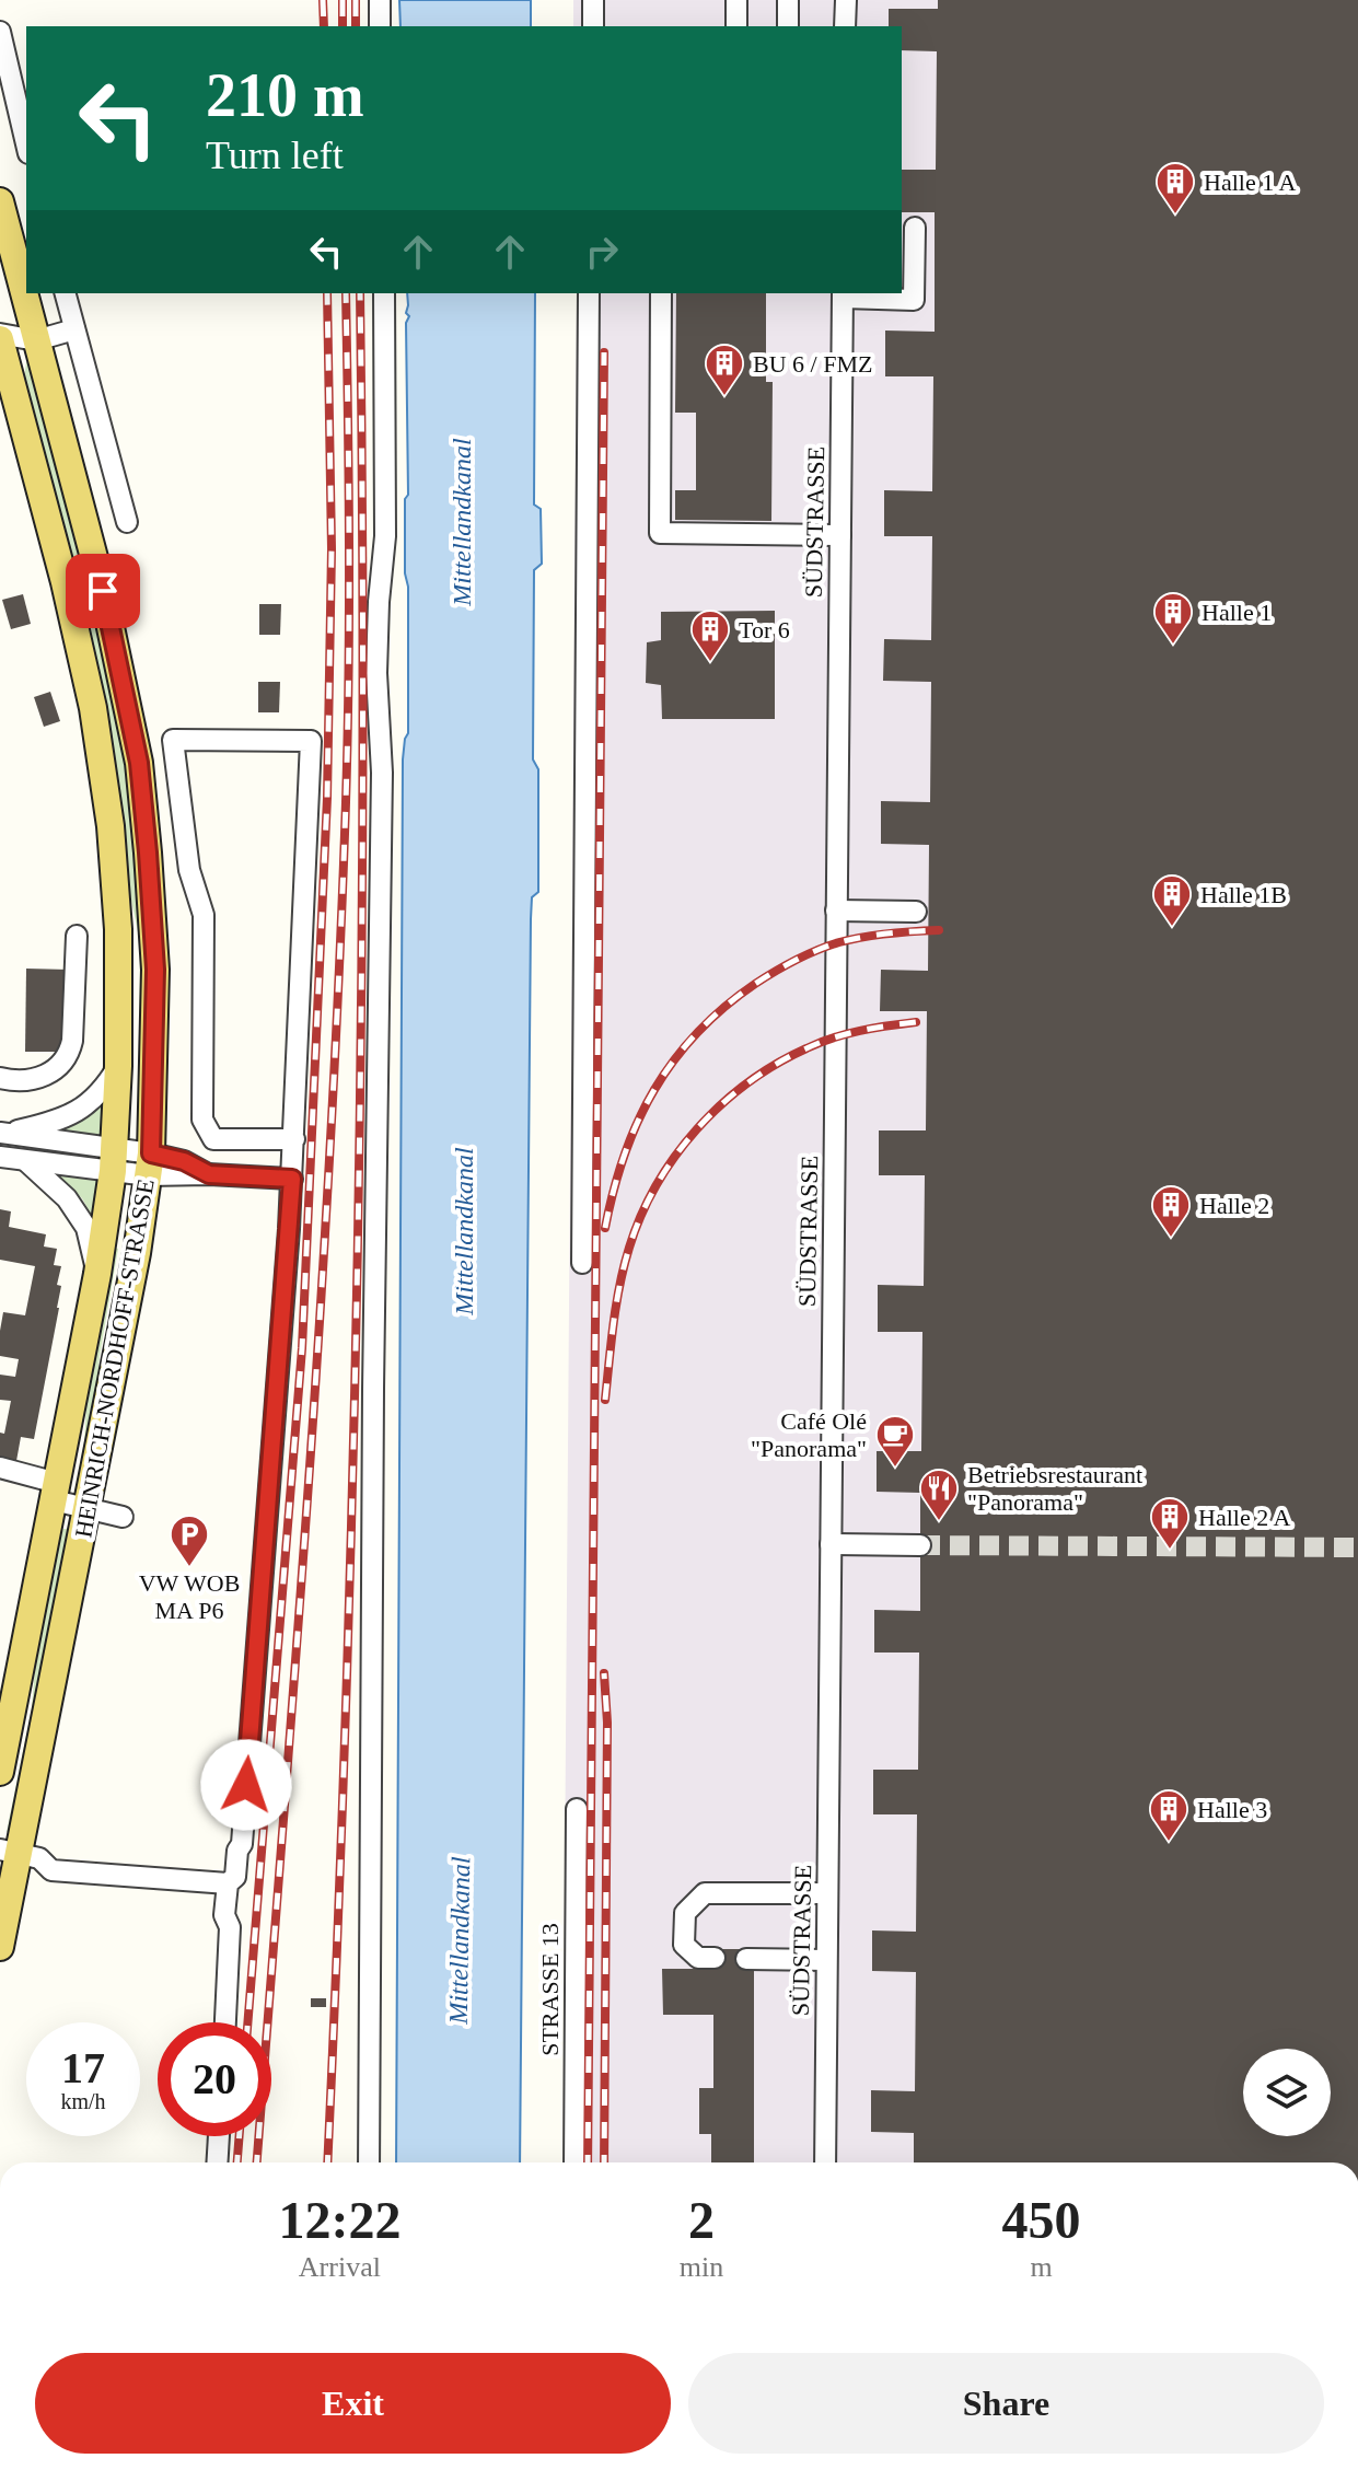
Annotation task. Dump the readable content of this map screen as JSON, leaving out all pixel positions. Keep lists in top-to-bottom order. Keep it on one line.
{"streets":{"main road":["HEINRICH-NORDHOFF-STRASSE"],"street":["SÜDSTRASSE","STRASSE 13"]},"water":["Mittellandkanal"],"places":{"building":["Halle 1 A","BU 6 / FMZ","Halle 1","Tor 6","Halle 1B","Halle 2","Halle 2 A","Halle 3"],"cafe":["Café Olé \"Panorama\""],"restaurant":["Betriebsrestaurant \"Panorama\""],"parking":["VW WOB MA P6"]},"page":{"turn":["210 m","Turn left"],"speed":"17 km/h","limit":"20","eta":["12:22","Arrival","2","min","450","m"],"buttons":["Exit","Share"]}}
